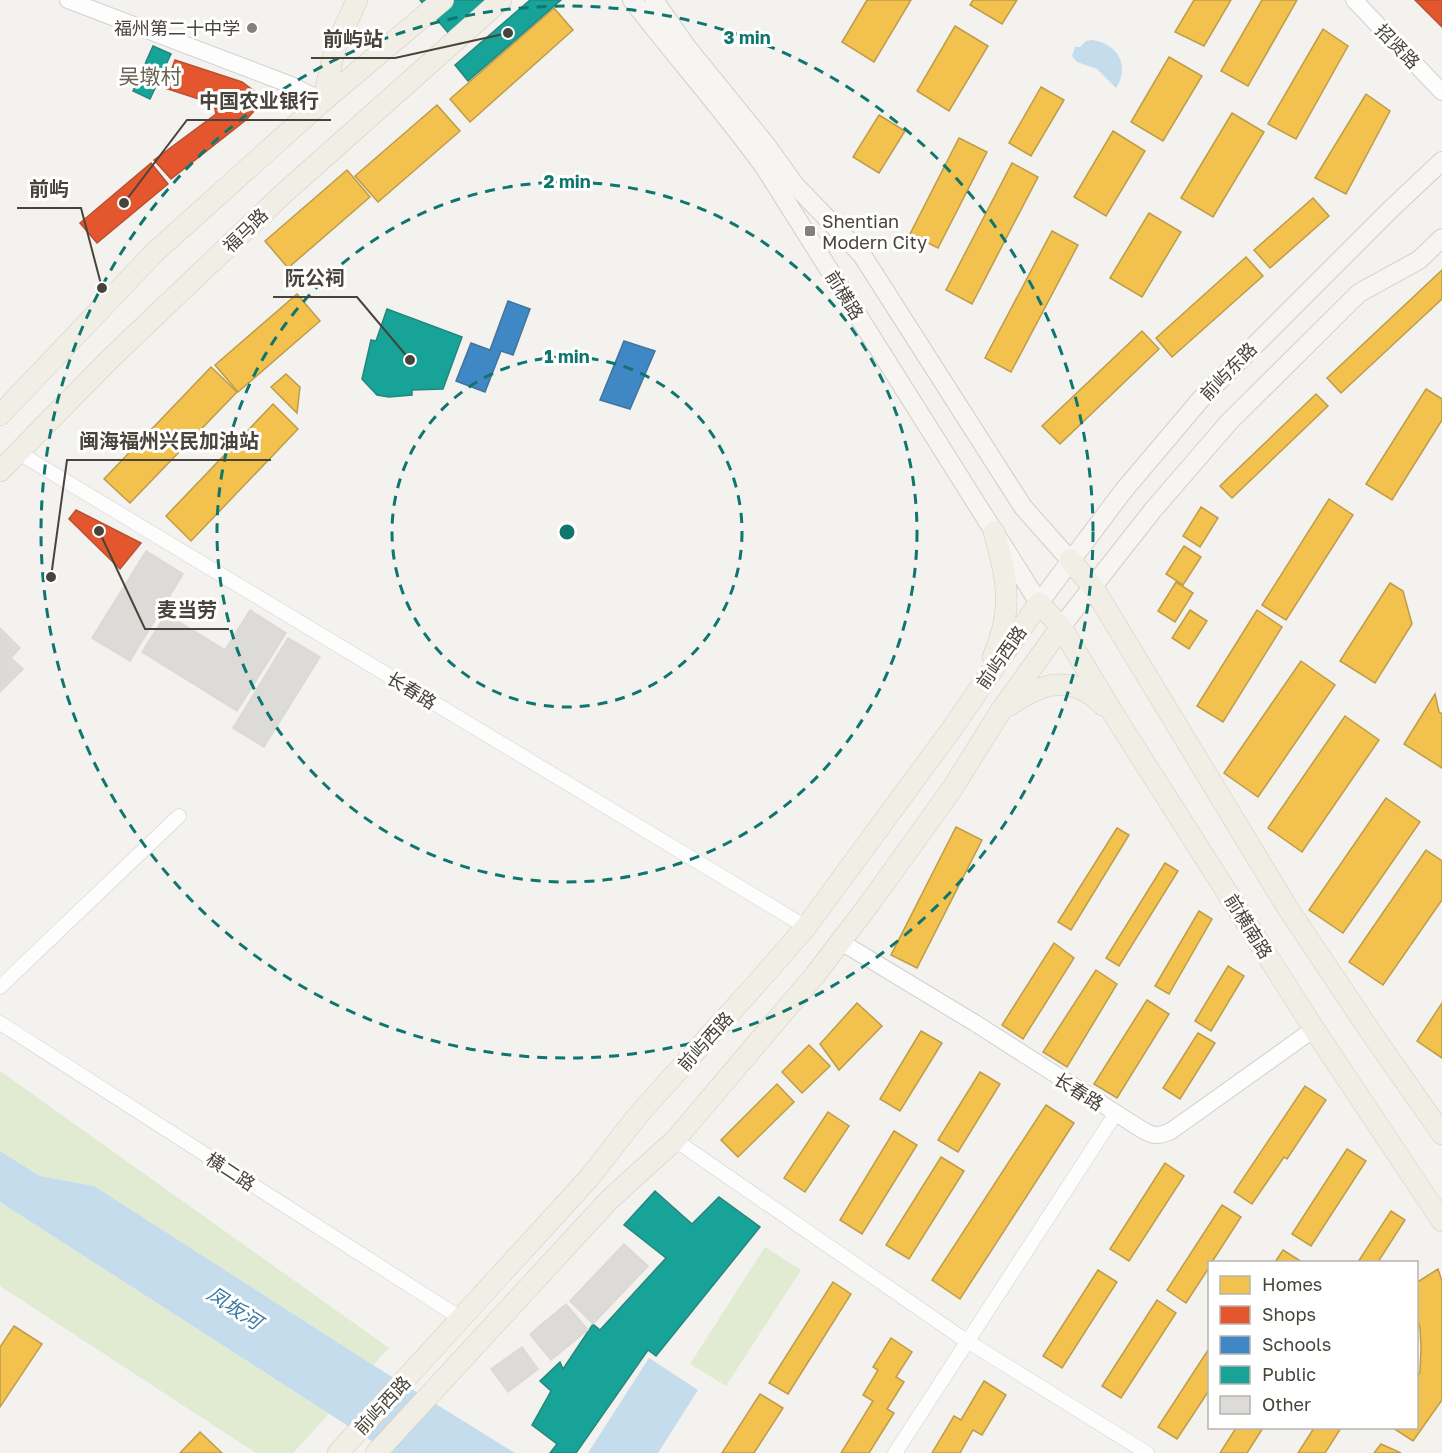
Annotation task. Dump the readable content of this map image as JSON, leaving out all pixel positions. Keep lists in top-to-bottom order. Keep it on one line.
{"streets":{"main road":["福马路","前横路","前屿东路","前屿西路","前横南路"],"street":["招贤路","长春路","横二路"]},"crossings":[["福马路","长春路"],["前横路","前屿东路"],["前横路","前屿西路"],["前横路","前横南路"],["前屿东路","前屿西路"],["前屿东路","前横南路"],["前屿西路","长春路"],["前屿西路","前横南路"],["前屿西路","横二路"],["长春路","前横南路"]],"districts":["吴墩村"],"water":["凤坂河"],"places":{"other":["福州第二十中学","前屿站","中国农业银行","前屿","阮公祠","麦当劳","闽海福州兴民加油站"],"transit":["Shentian Modern City"]},"legend":["Homes","Shops","Schools","Public","Other"],"rings":["3 min","2 min","1 min"]}
